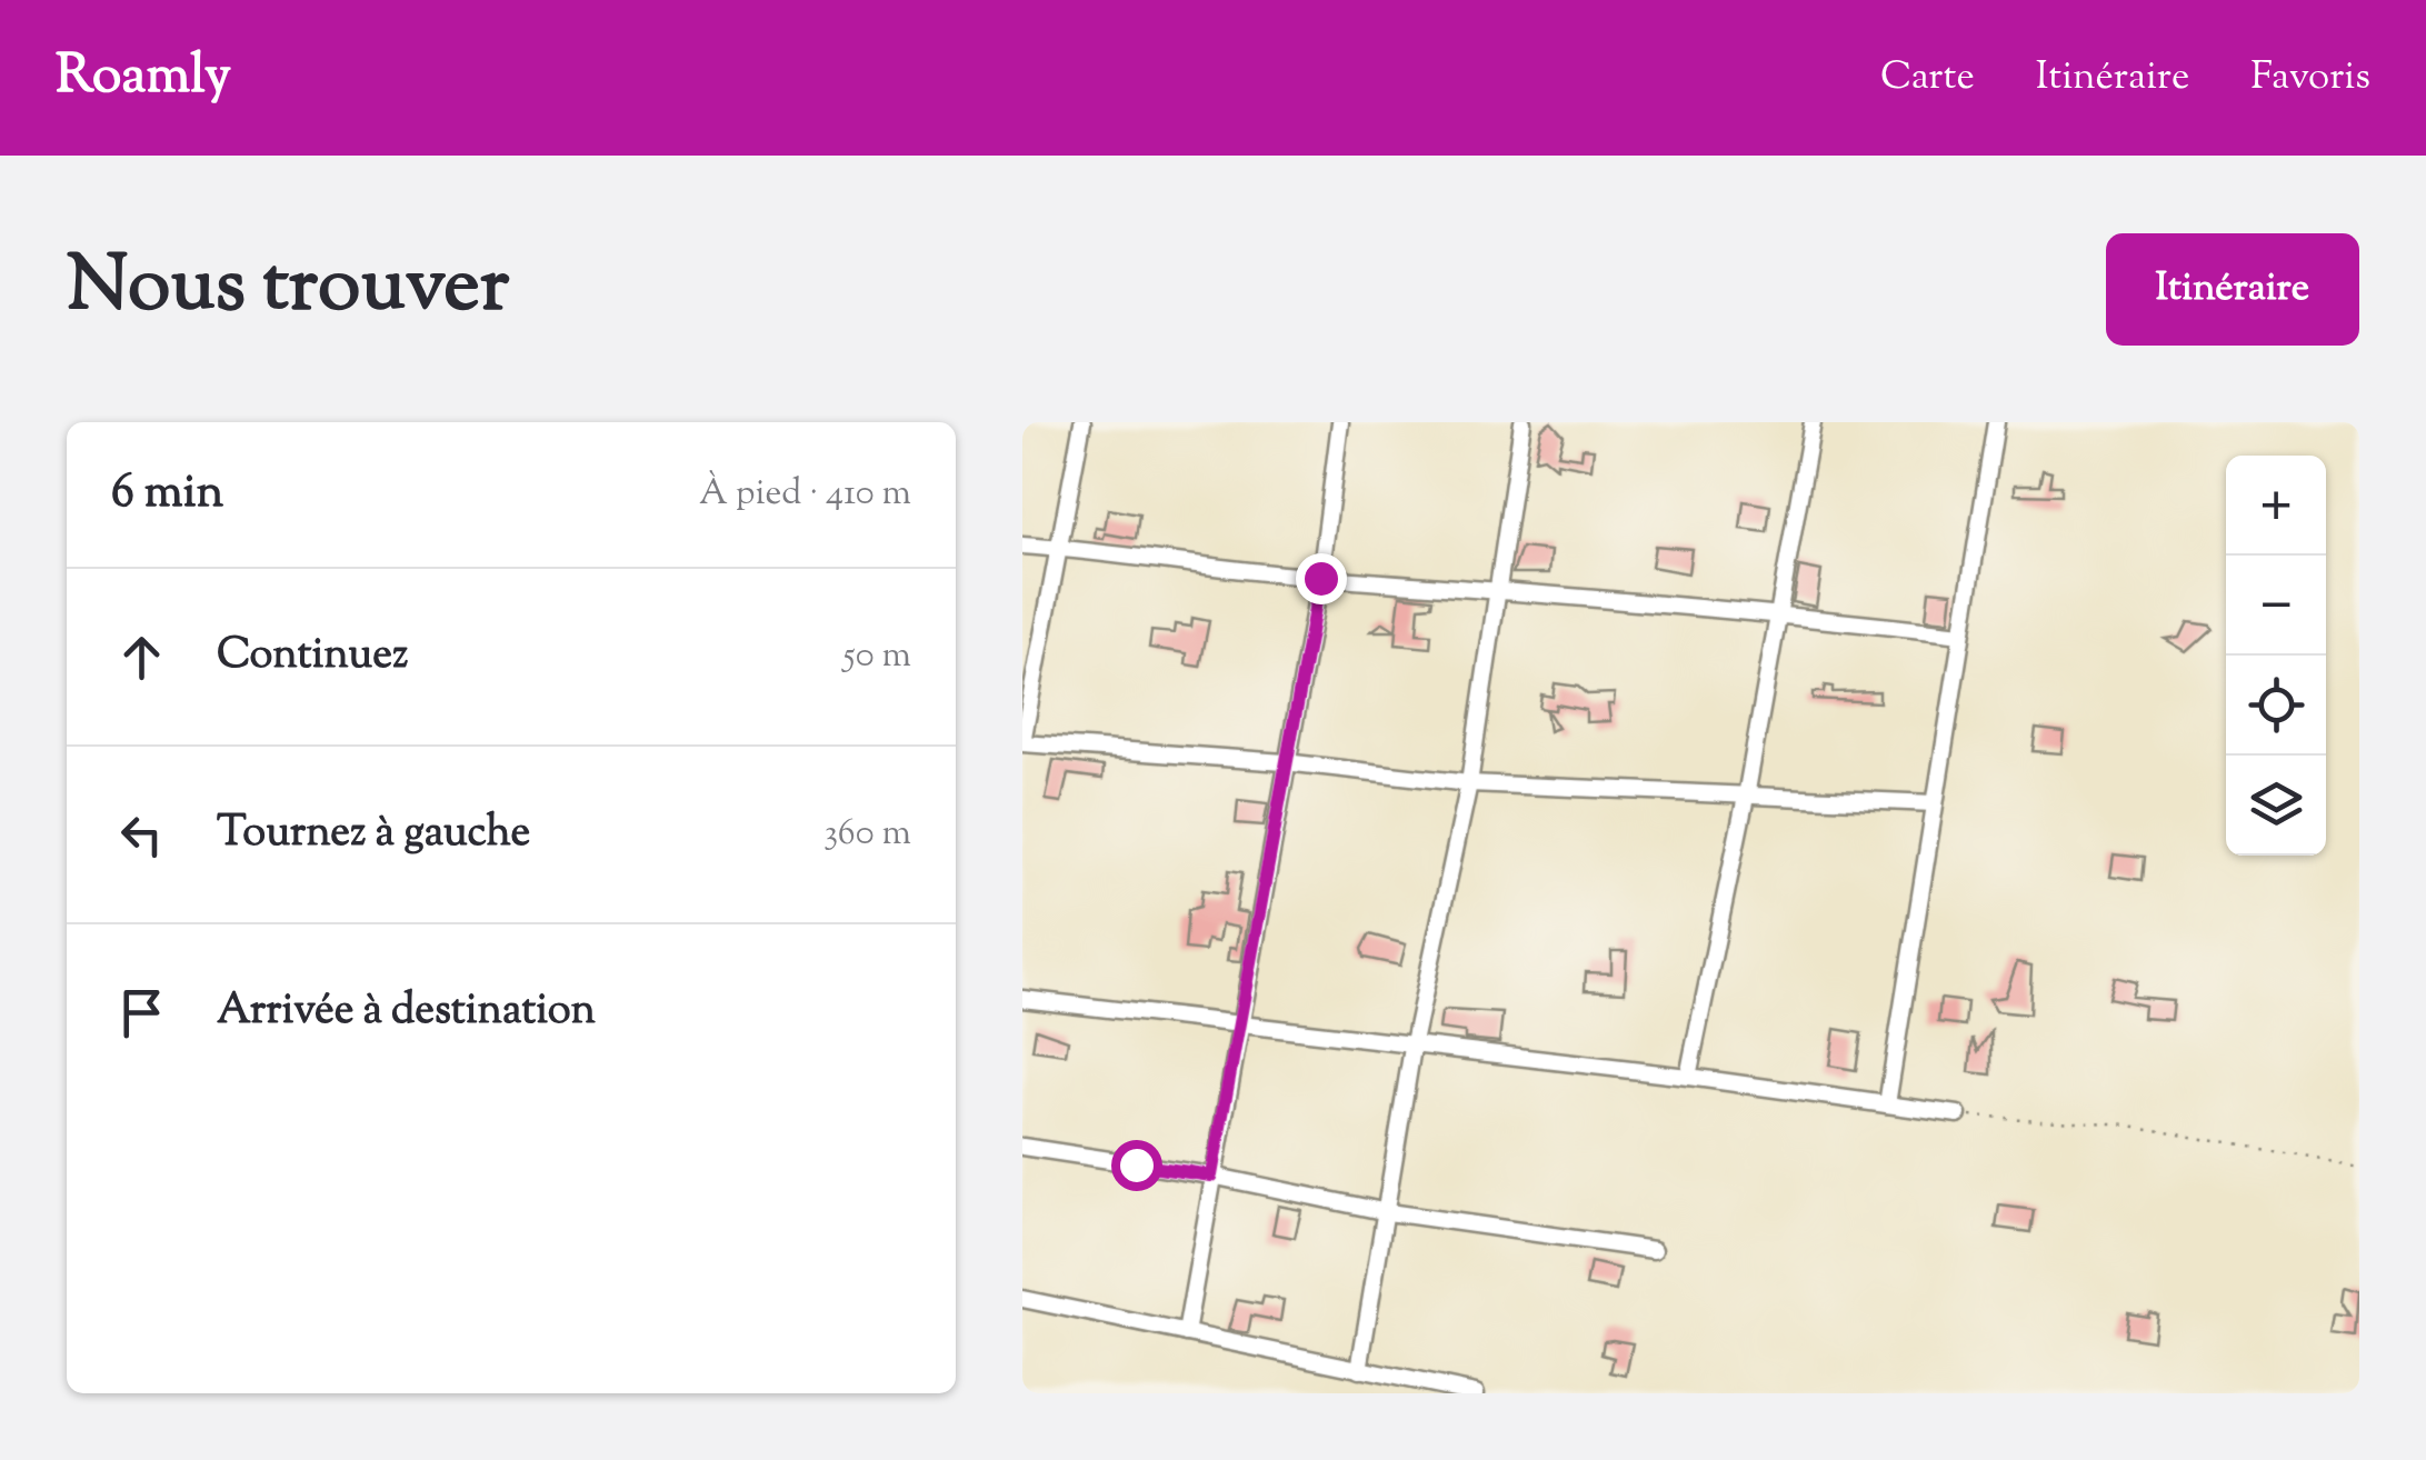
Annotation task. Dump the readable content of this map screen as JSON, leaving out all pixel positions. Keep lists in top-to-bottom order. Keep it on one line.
{"page":{"header":"Roamly","nav":["Carte","Itinéraire","Favoris"],"title":"Nous trouver","buttons":"Itinéraire","heading":["6 min","À pied · 410 m"],"map_buttons":["+","−"],"list":[["Continuez","50 m"],["Tournez à gauche","360 m"],"Arrivée à destination"]}}
